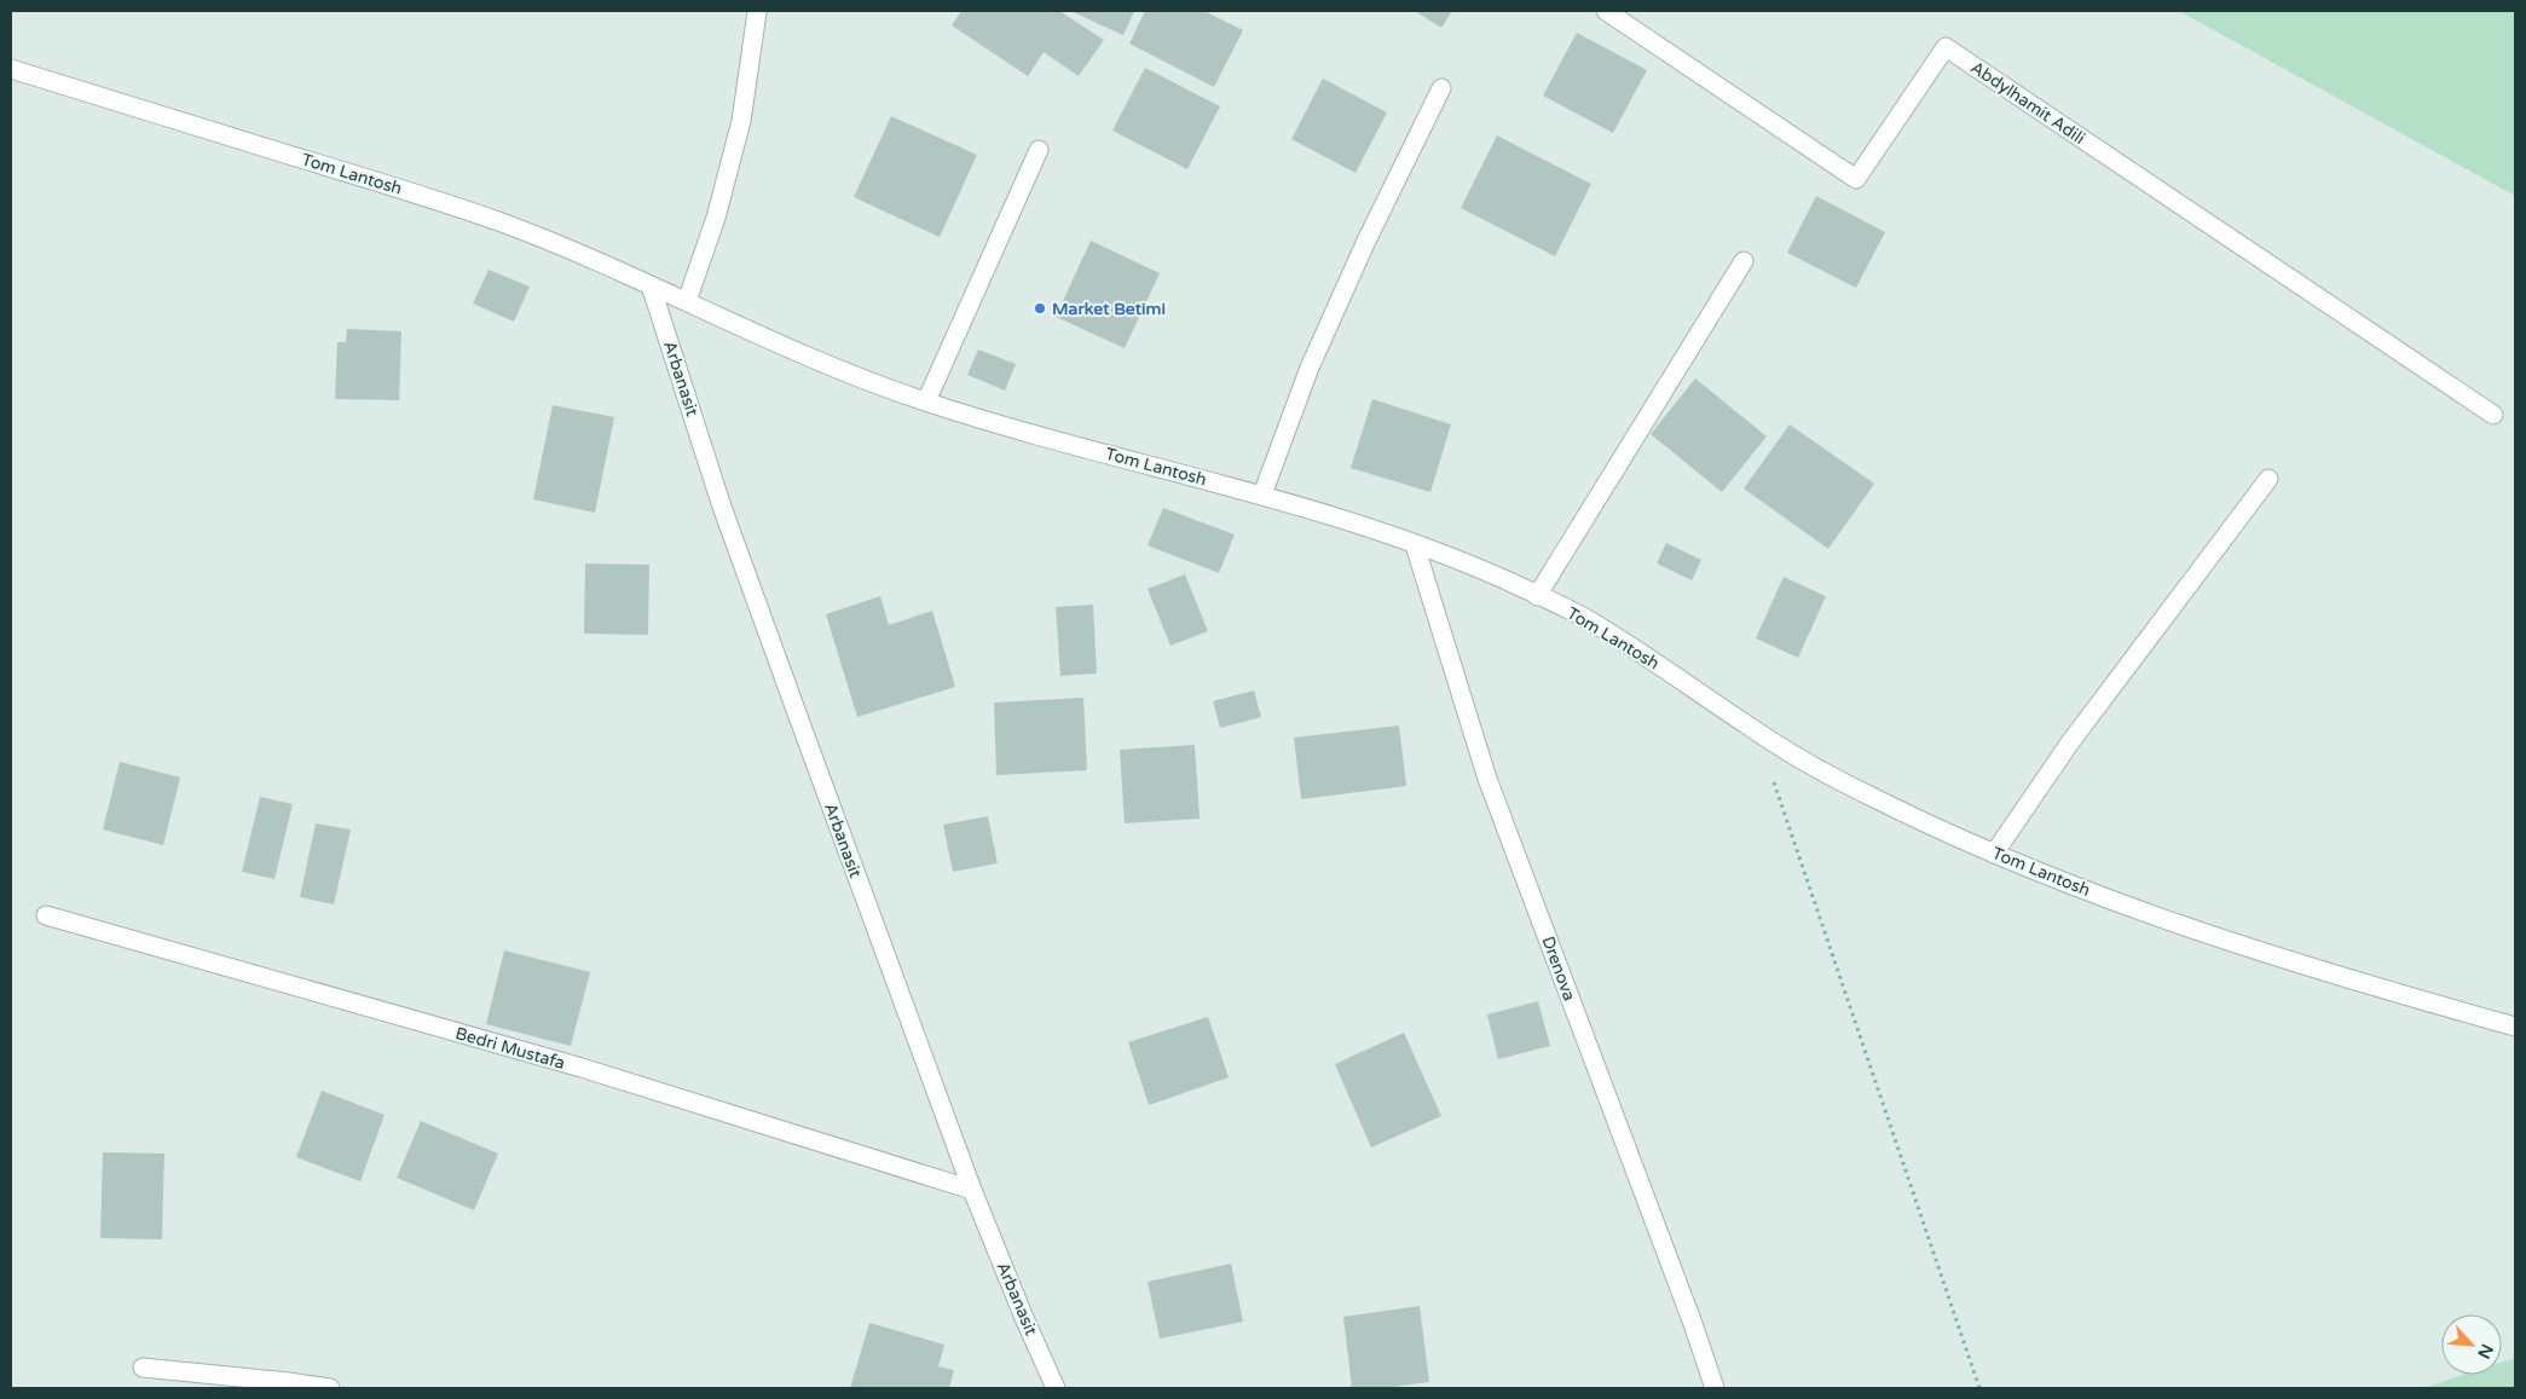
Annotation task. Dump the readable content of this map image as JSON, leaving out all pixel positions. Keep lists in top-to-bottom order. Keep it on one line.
{"streets":{"street":["Abdylhamit Adili","Tom Lantosh","Arbanasit","Drenova","Bedri Mustafa"]},"crossings":[["Tom Lantosh","Arbanasit"],["Tom Lantosh","Drenova"],["Arbanasit","Bedri Mustafa"]],"places":["Market Betimi"],"north":"bottom right"}
